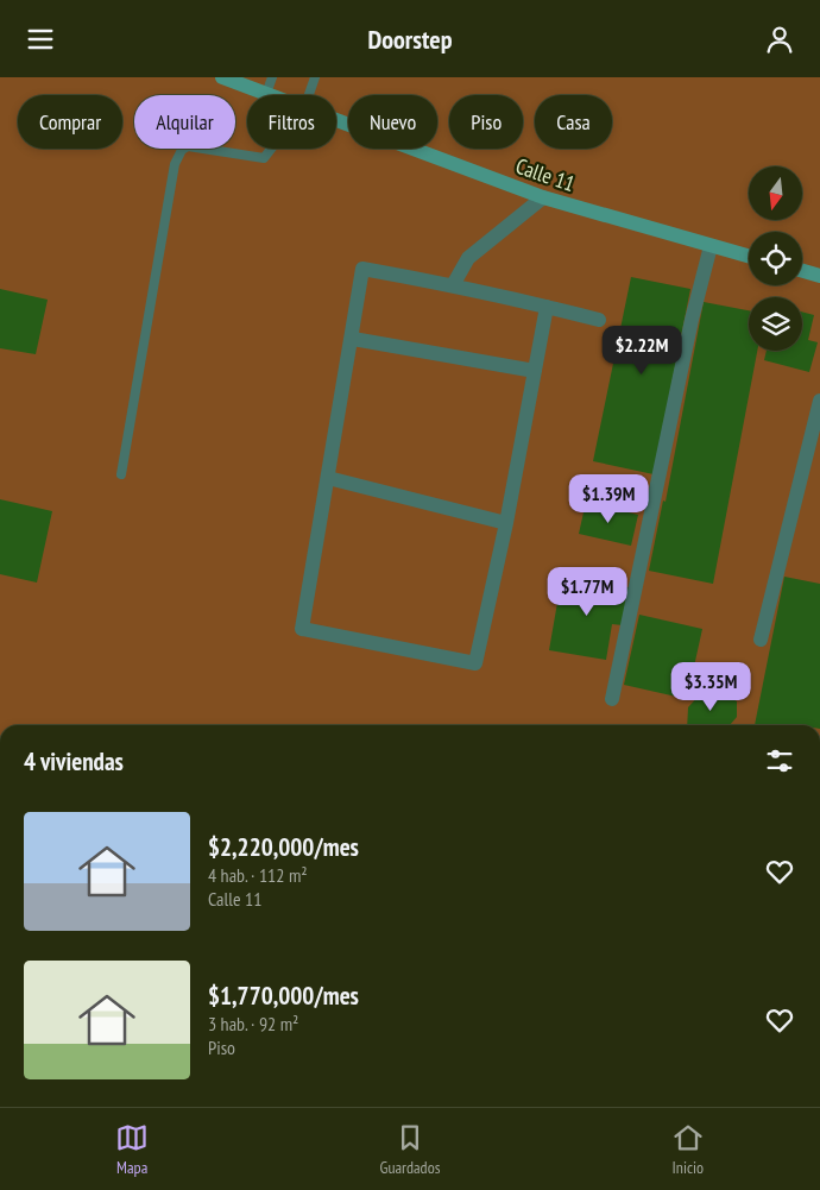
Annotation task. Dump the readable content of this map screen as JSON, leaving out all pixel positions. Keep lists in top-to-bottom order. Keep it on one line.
{"streets":{"main road":["Calle 11"]},"north":"bottom","page":{"header":"Doorstep","chip":["Comprar","Alquilar","Filtros","Nuevo","Piso","Casa"],"price":["$2.22M","$1.39M","$1.77M","$3.35M"],"heading":"4 viviendas","list":[{"name":"$2,220,000/mes","note":"4 hab. · 112 m² · Calle 11"},{"name":"$1,770,000/mes","note":"3 hab. · 92 m² · Piso"}],"tabs":["Mapa","Guardados","Inicio"]}}
